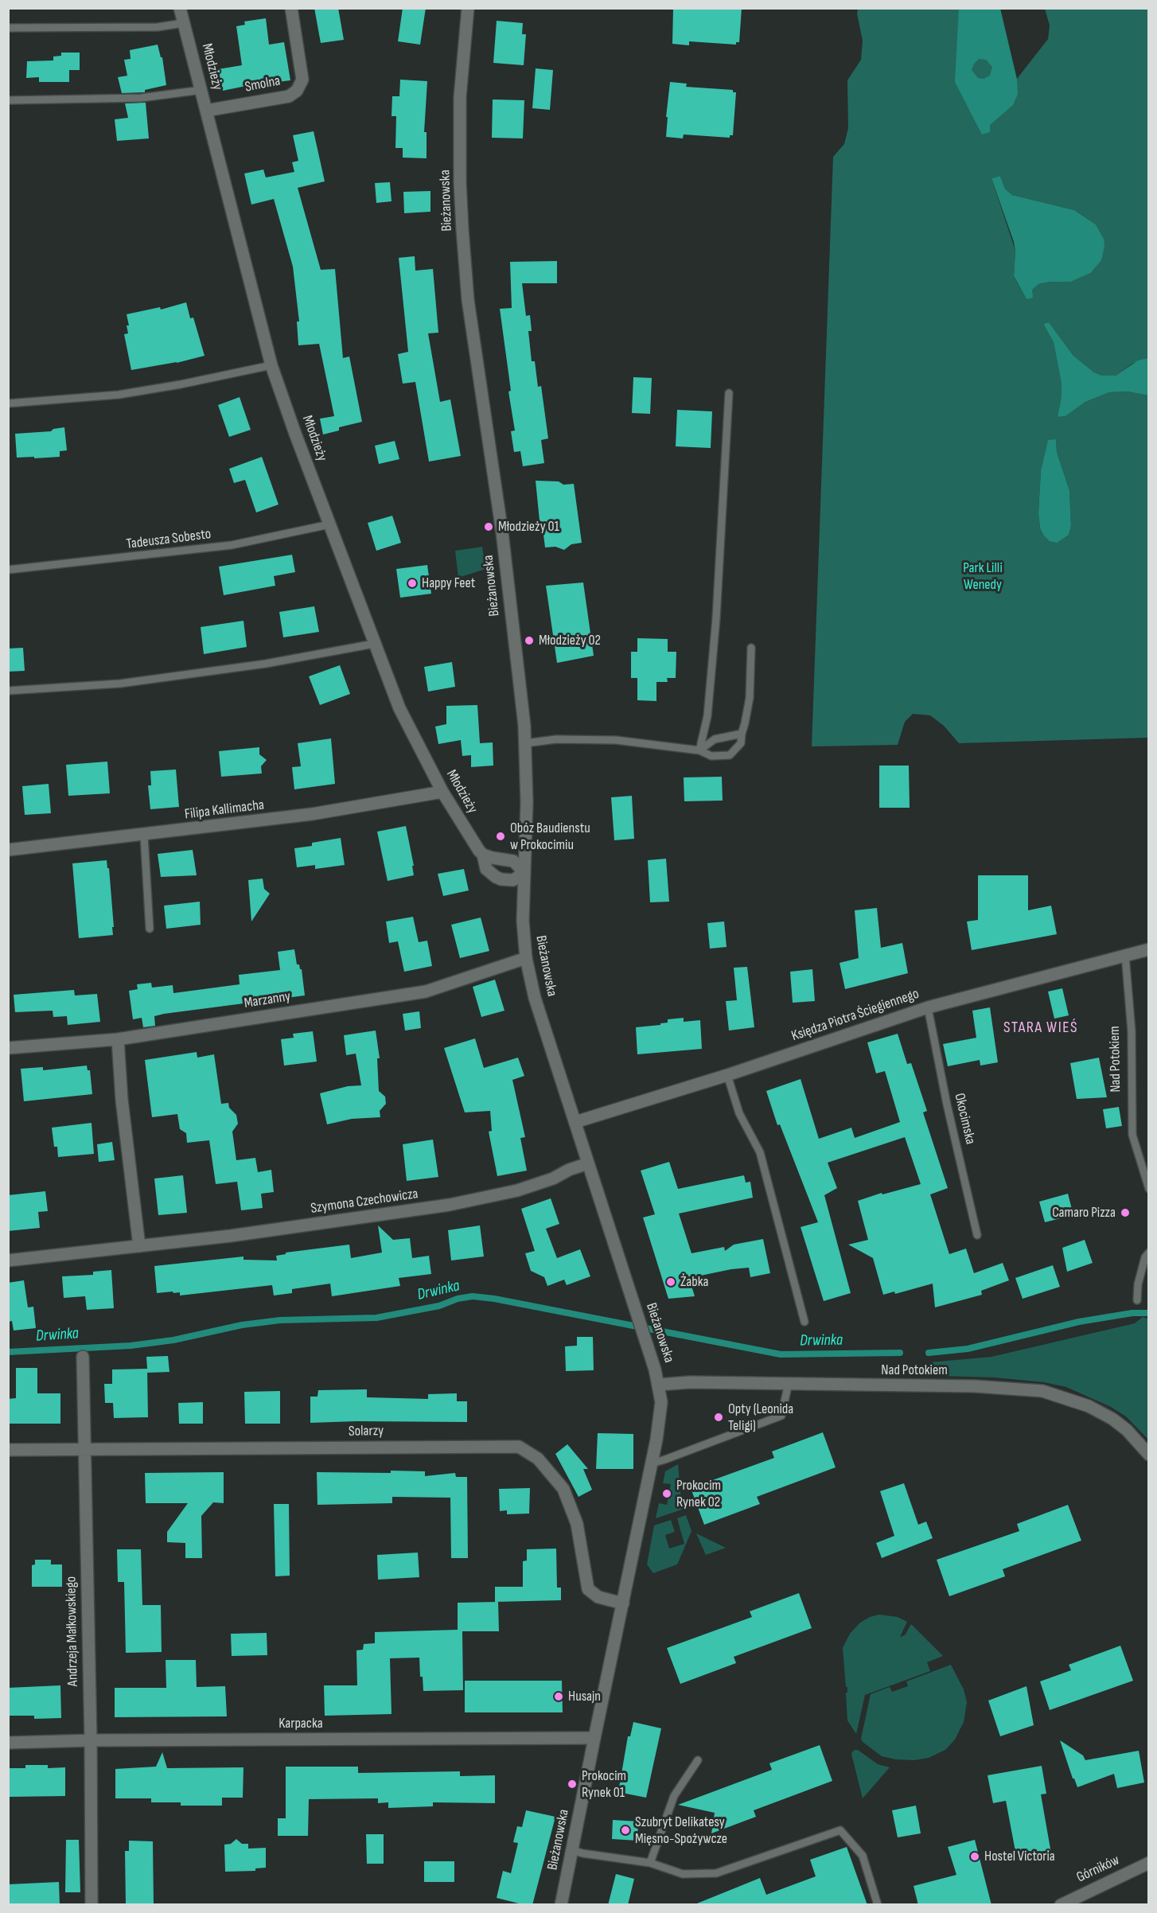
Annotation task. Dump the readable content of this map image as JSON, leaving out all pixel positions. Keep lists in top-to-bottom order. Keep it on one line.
{"streets":{"street":["Młodzieży","Smolna","Bieżanowska","Filipa Kallimacha","Marzanny","Księdza Piotra Ściegiennego","Nad Potokiem","Szymona Czechowicza","Solarzy","Andrzeja Małkowskiego","Karpacka","Górników"],"lane":["Tadeusza Sobesto","Okocimska"]},"crossings":[["Młodzieży","Smolna"],["Młodzieży","Bieżanowska"],["Młodzieży","Tadeusza Sobesto"],["Młodzieży","Filipa Kallimacha"],["Bieżanowska","Marzanny"],["Bieżanowska","Księdza Piotra Ściegiennego"],["Bieżanowska","Nad Potokiem"],["Bieżanowska","Szymona Czechowicza"],["Bieżanowska","Solarzy"],["Bieżanowska","Karpacka"],["Księdza Piotra Ściegiennego","Nad Potokiem"],["Księdza Piotra Ściegiennego","Okocimska"],["Solarzy","Andrzeja Małkowskiego"],["Andrzeja Małkowskiego","Karpacka"]],"districts":["STARA WIEŚ"],"water":["Drwinka"],"parks":["Park Lilli Wenedy"],"places":["Młodzieży 01","Happy Feet","Młodzieży 02","Obóz Baudienstu w Prokocimiu","Camaro Pizza","Żabka","Opty (Leonida Teligi)","Prokocim Rynek 02","Husajn","Prokocim Rynek 01","Szubryt Delikatesy Mięsno-Spożywcze","Hostel Victoria"]}
